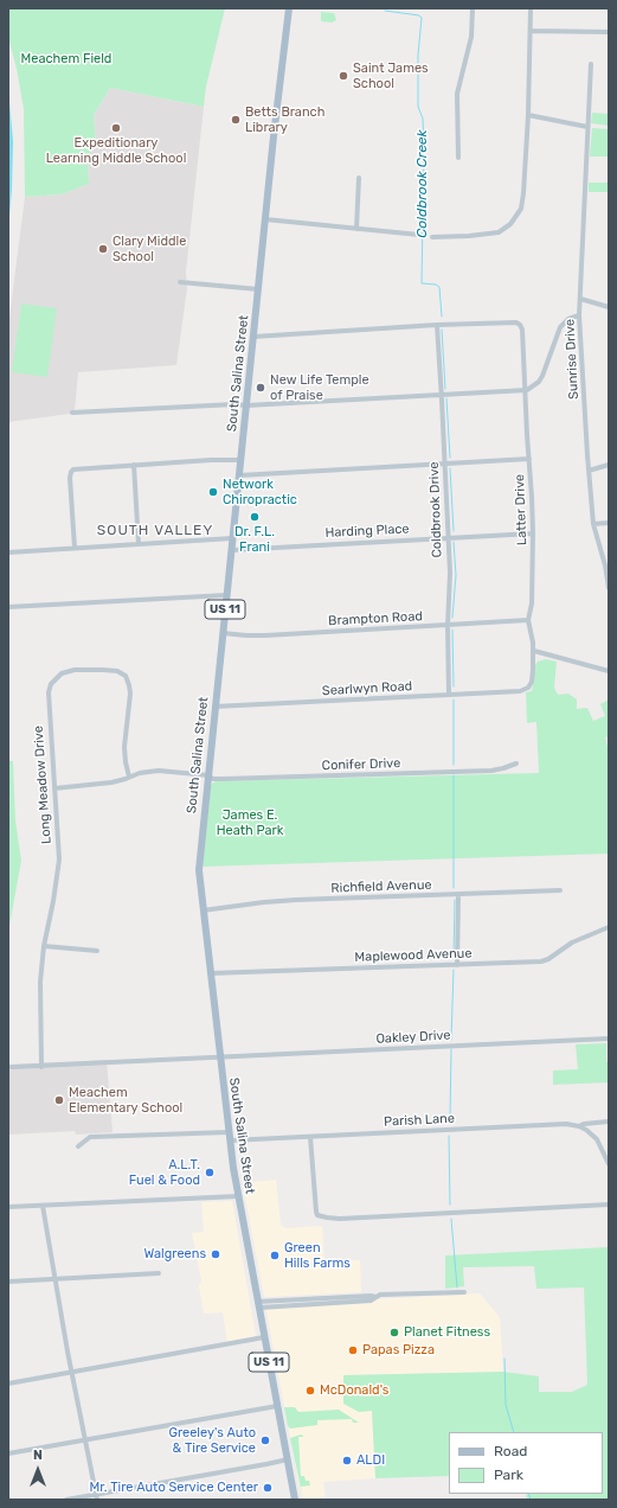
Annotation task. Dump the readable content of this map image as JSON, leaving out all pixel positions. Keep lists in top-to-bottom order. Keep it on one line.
{"streets":{"main road":["South Salina Street","US 11"],"street":["Sunrise Drive","Coldbrook Drive","Latter Drive","Harding Place","Brampton Road","Searlwyn Road","Conifer Drive","Long Meadow Drive","Richfield Avenue","Maplewood Avenue","Oakley Drive","Parish Lane"]},"crossings":[["South Salina Street","Harding Place"],["South Salina Street","Brampton Road"],["South Salina Street","Searlwyn Road"],["South Salina Street","Conifer Drive"],["South Salina Street","Richfield Avenue"],["South Salina Street","Maplewood Avenue"],["South Salina Street","Oakley Drive"],["South Salina Street","Parish Lane"],["Coldbrook Drive","Latter Drive"],["Coldbrook Drive","Harding Place"],["Coldbrook Drive","Brampton Road"],["Coldbrook Drive","Searlwyn Road"],["Latter Drive","Harding Place"],["Latter Drive","Brampton Road"],["Latter Drive","Searlwyn Road"],["Conifer Drive","Long Meadow Drive"],["Long Meadow Drive","Oakley Drive"]],"districts":["SOUTH VALLEY"],"water":["Coldbrook Creek"],"parks":["Meachem Field","James E. Heath Park"],"places":["Saint James School","Betts Branch Library","Expeditionary Learning Middle School","Clary Middle School","New Life Temple of Praise","Network Chiropractic","Dr. F.L. Frani","Meachem Elementary School","A.L.T. Fuel & Food","Walgreens","Green Hills Farms","Planet Fitness","Papas Pizza","McDonald's","Greeley's Auto & Tire Service","ALDI","Mr. Tire Auto Service Center"],"legend":["Road","Park"],"north":"top"}
